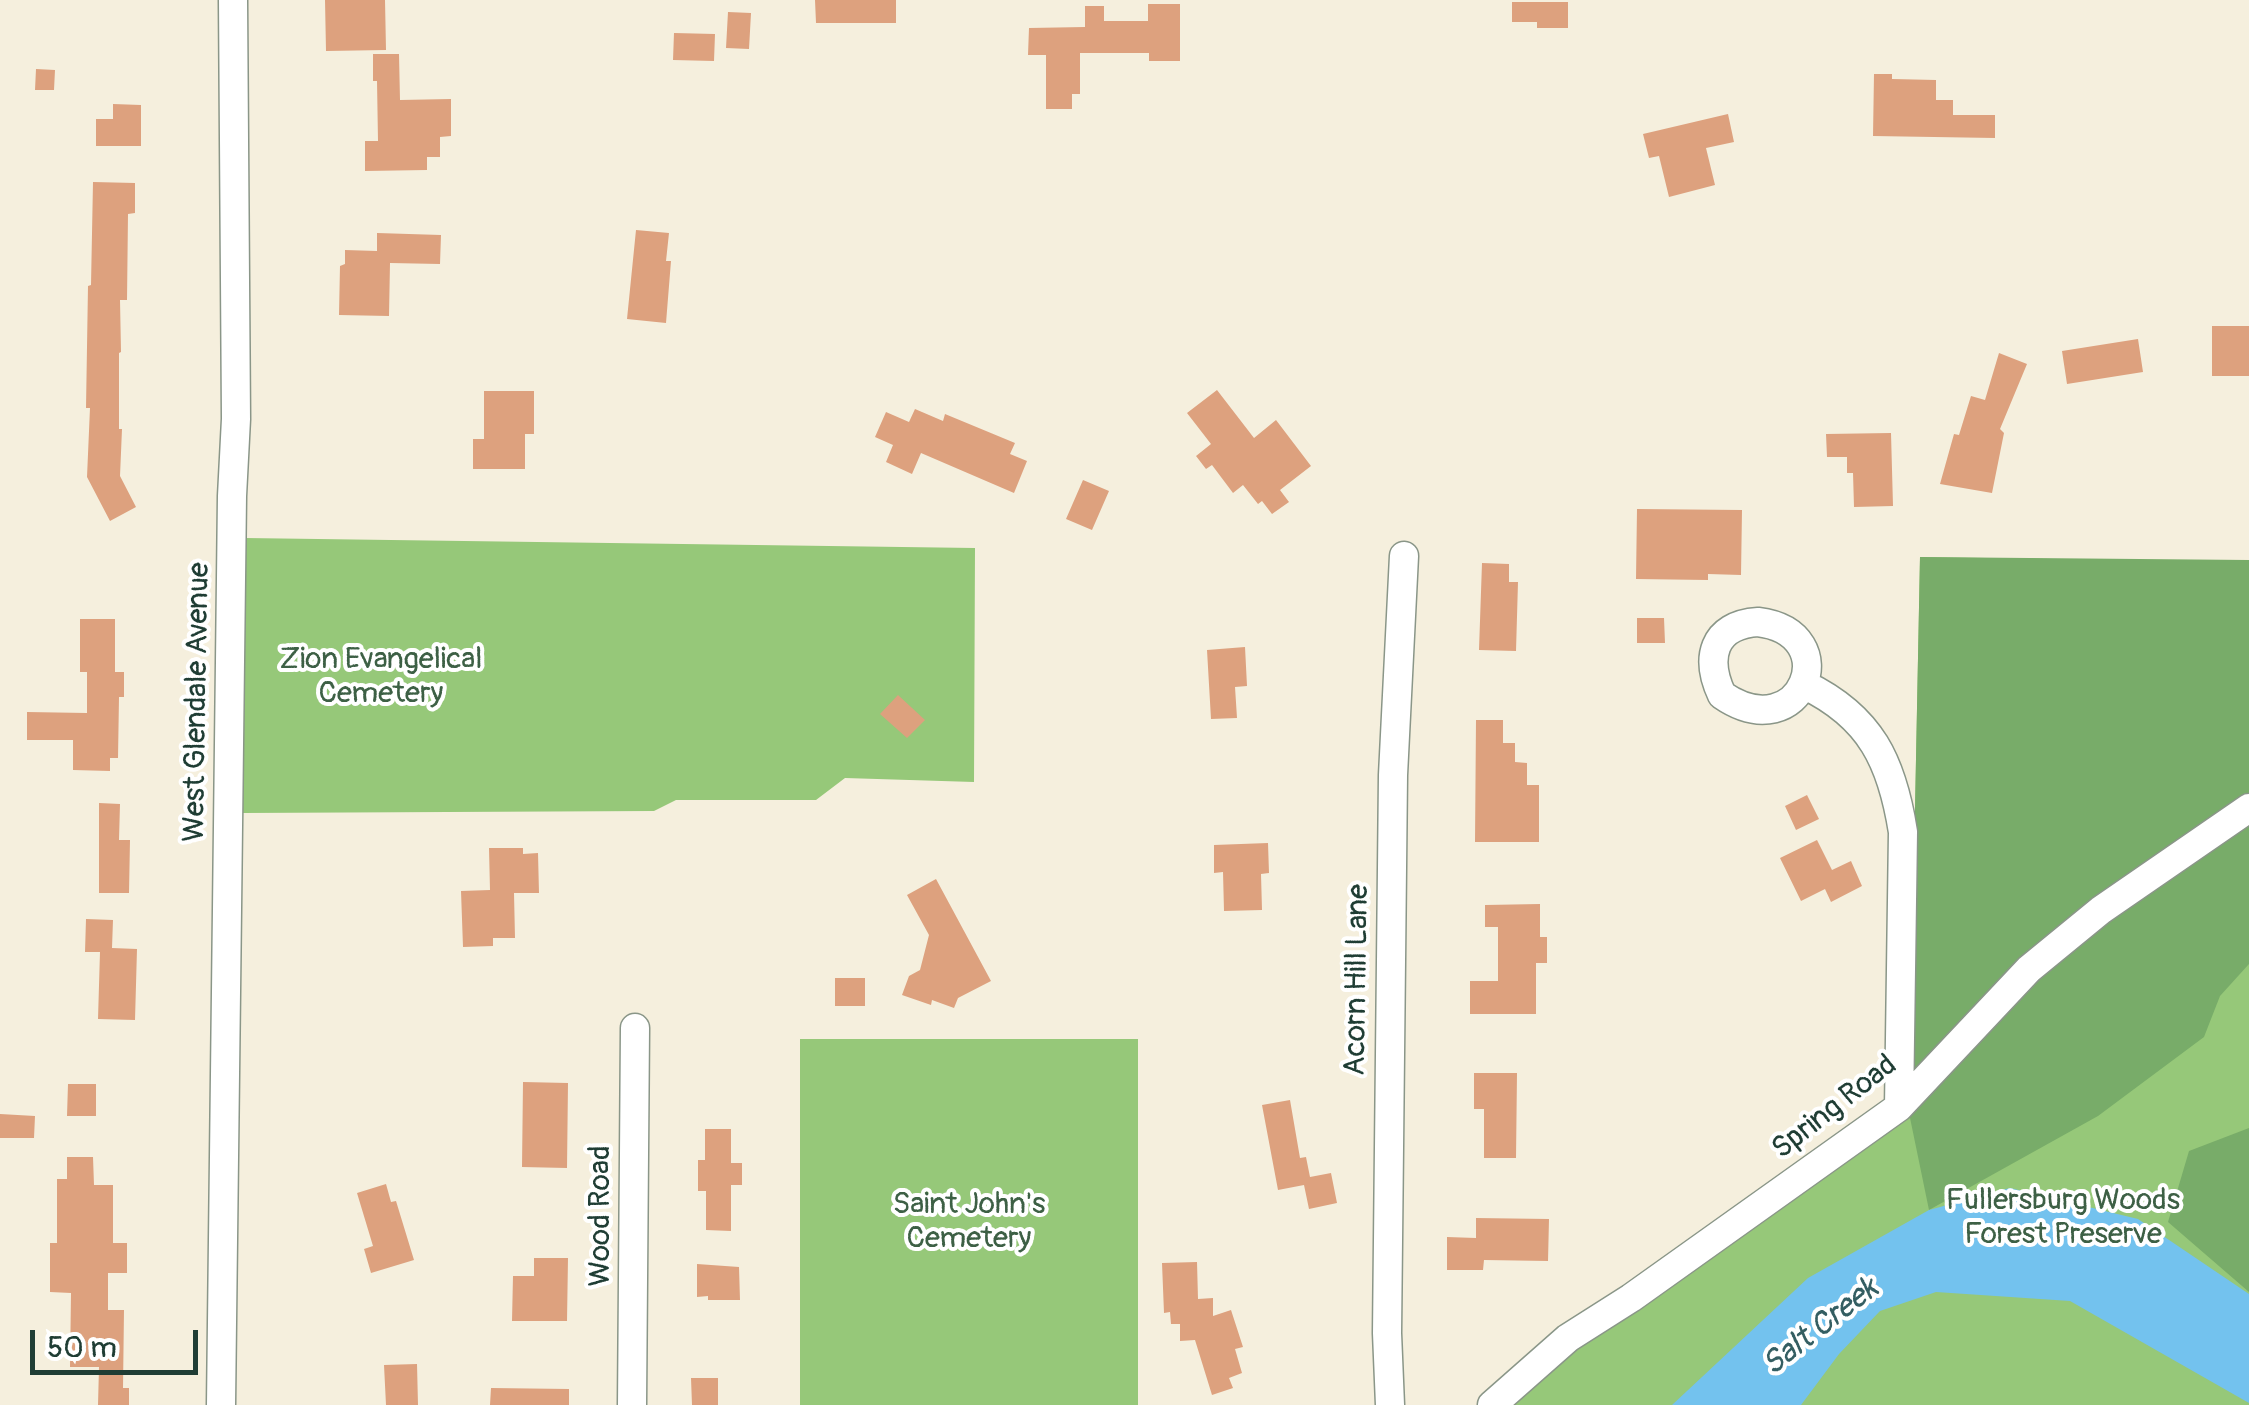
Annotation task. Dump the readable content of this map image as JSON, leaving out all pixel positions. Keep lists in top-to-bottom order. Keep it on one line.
{"streets":{"street":["West Glendale Avenue","Acorn Hill Lane","Spring Road","Wood Road"]},"water":["Salt Creek"],"parks":["Zion Evangelical Cemetery","Fullersburg Woods Forest Preserve","Saint John's Cemetery"],"scale_bar":"50 m"}
